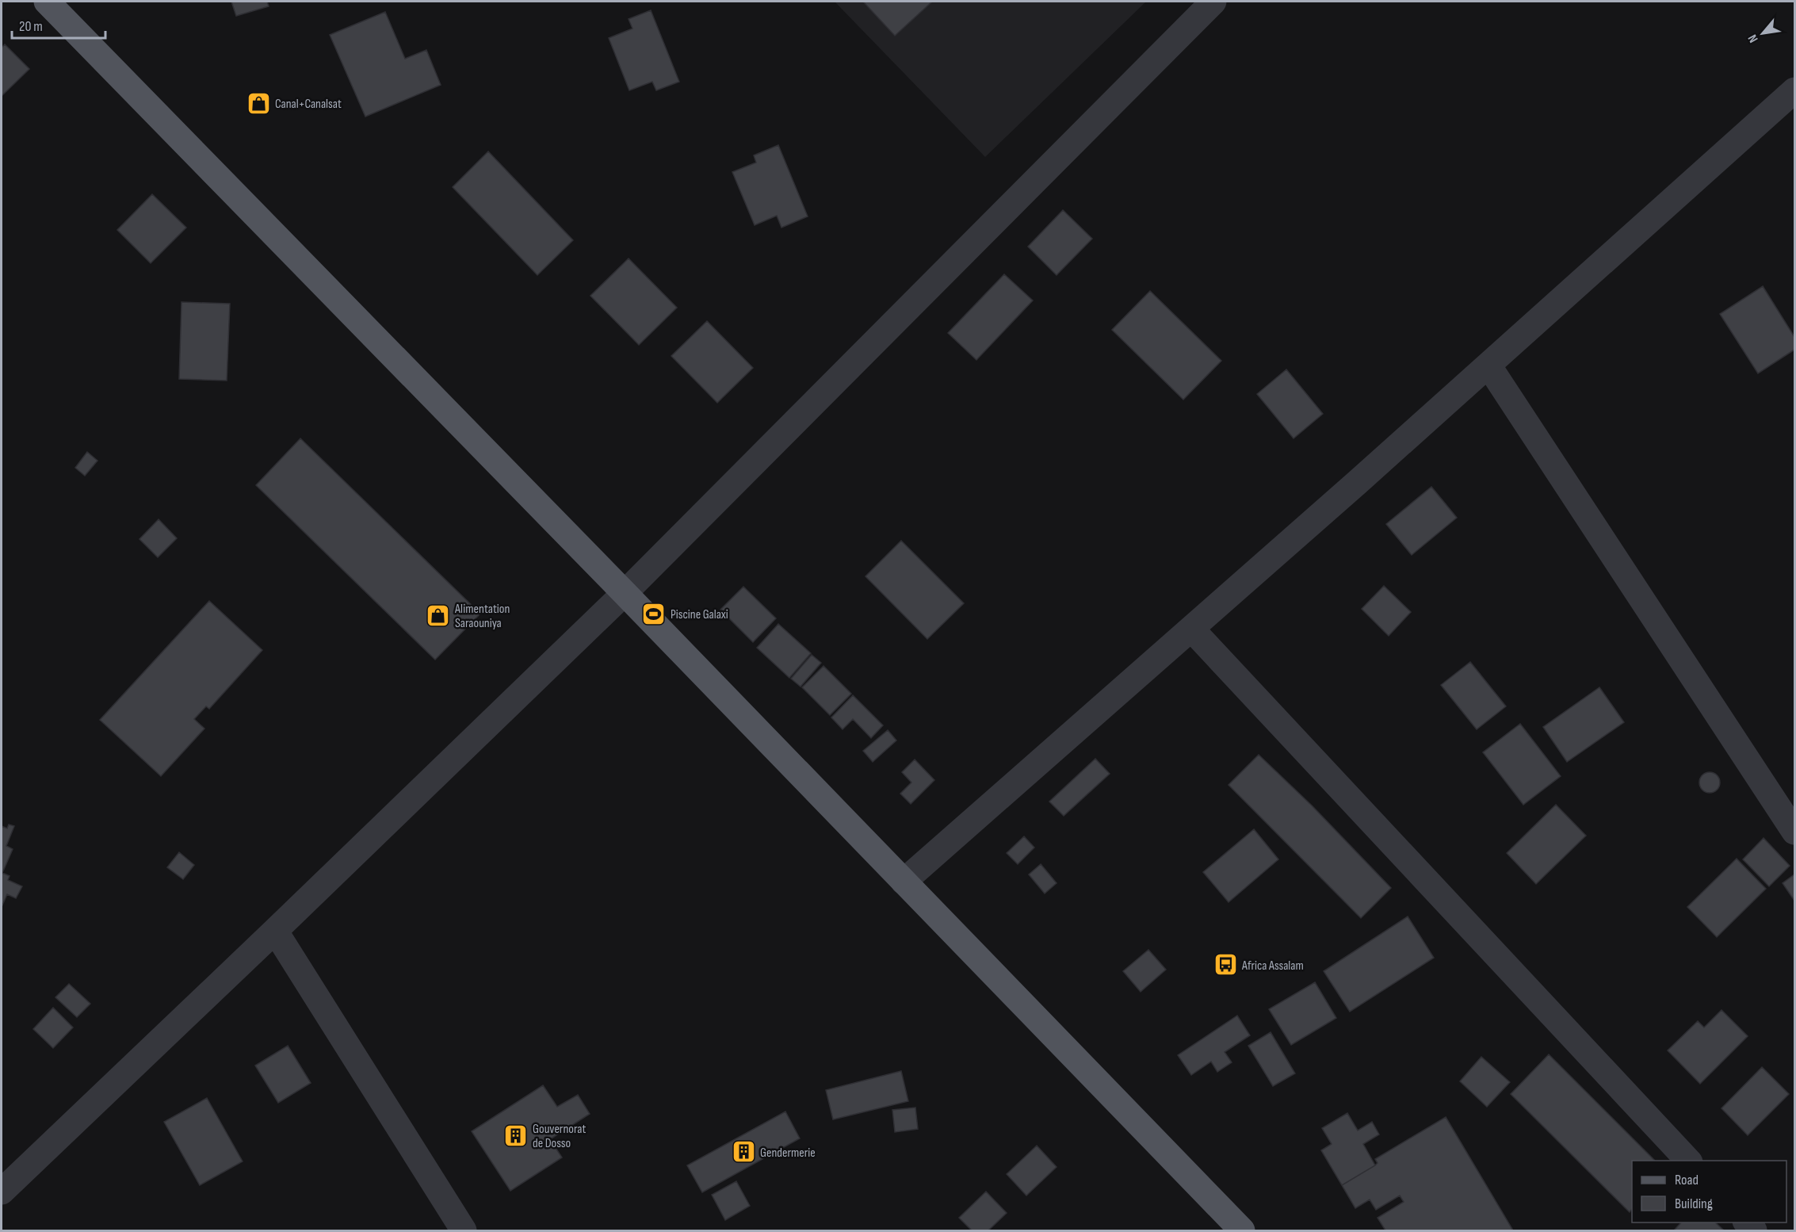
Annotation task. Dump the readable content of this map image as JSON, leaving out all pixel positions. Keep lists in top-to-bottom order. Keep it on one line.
{"places":{"shop":["Canal+Canalsat","Alimentation Saraouniya"],"sports":["Piscine Galaxi"],"bus stop":["Africa Assalam"],"building":["Gouvernorat de Dosso","Gendermerie"]},"legend":["Road","Building"],"scale_bar":"20 m","north":"bottom left"}
